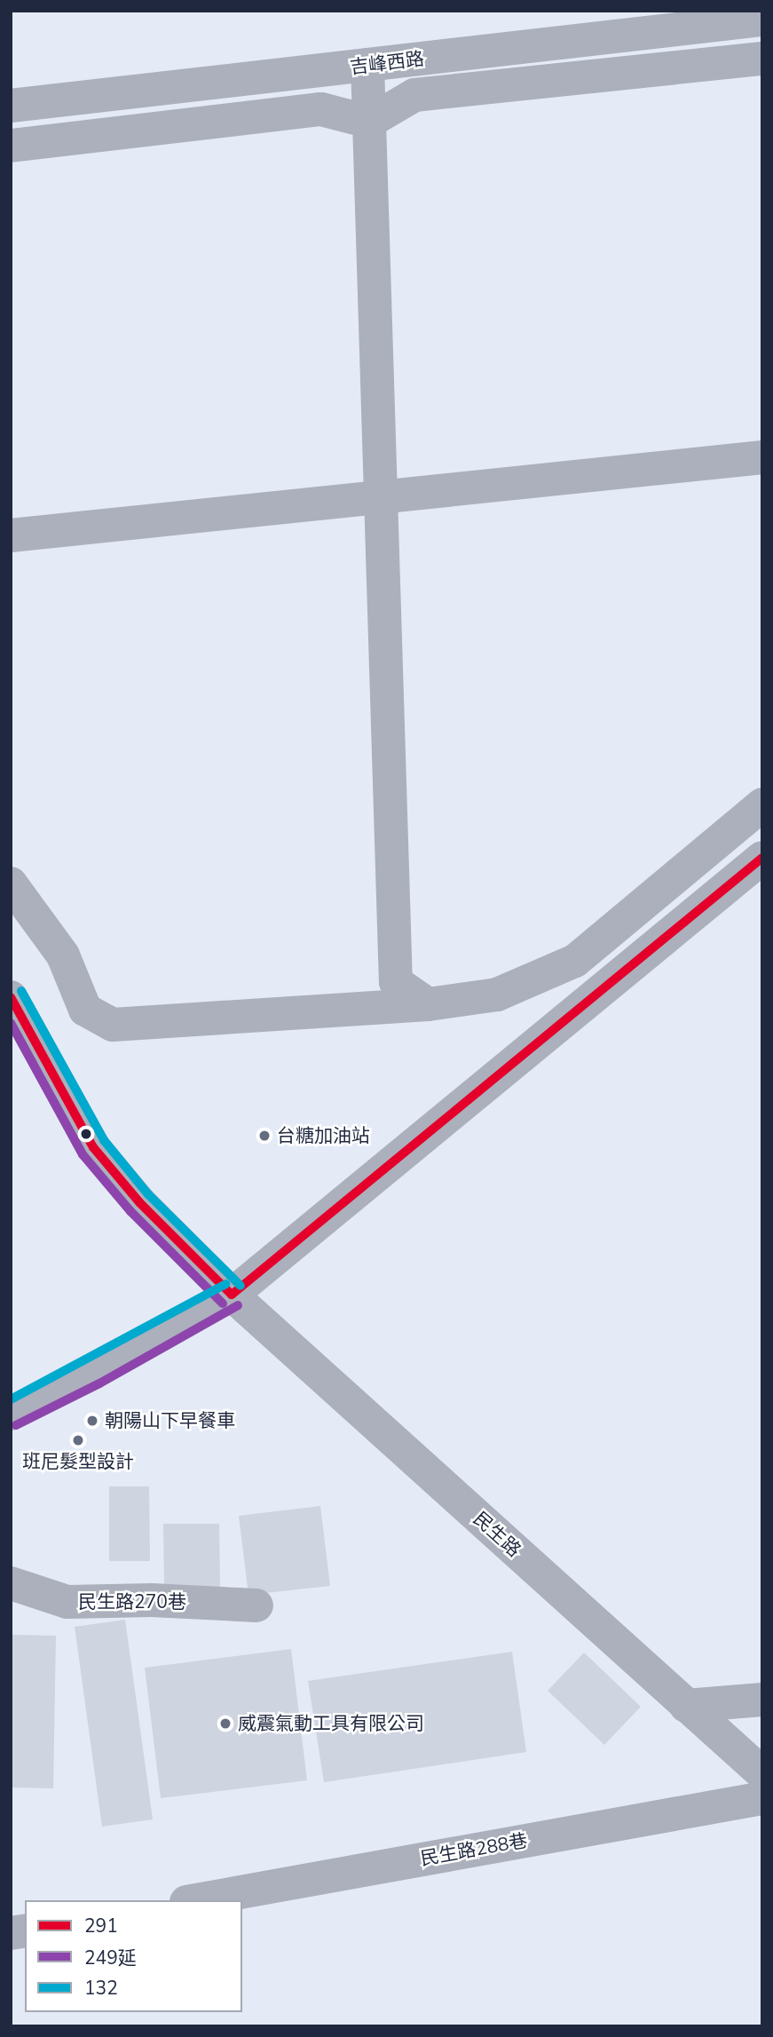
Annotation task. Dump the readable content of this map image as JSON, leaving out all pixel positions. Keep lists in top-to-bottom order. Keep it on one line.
{"streets":{"street":["吉峰西路","民生路","民生路270巷","民生路288巷"]},"places":["台糖加油站","朝陽山下早餐車","班尼髮型設計","威震氣動工具有限公司"],"lines":["transit line 291","transit line 132","transit line 249延"],"legend":["291","249延","132"]}
